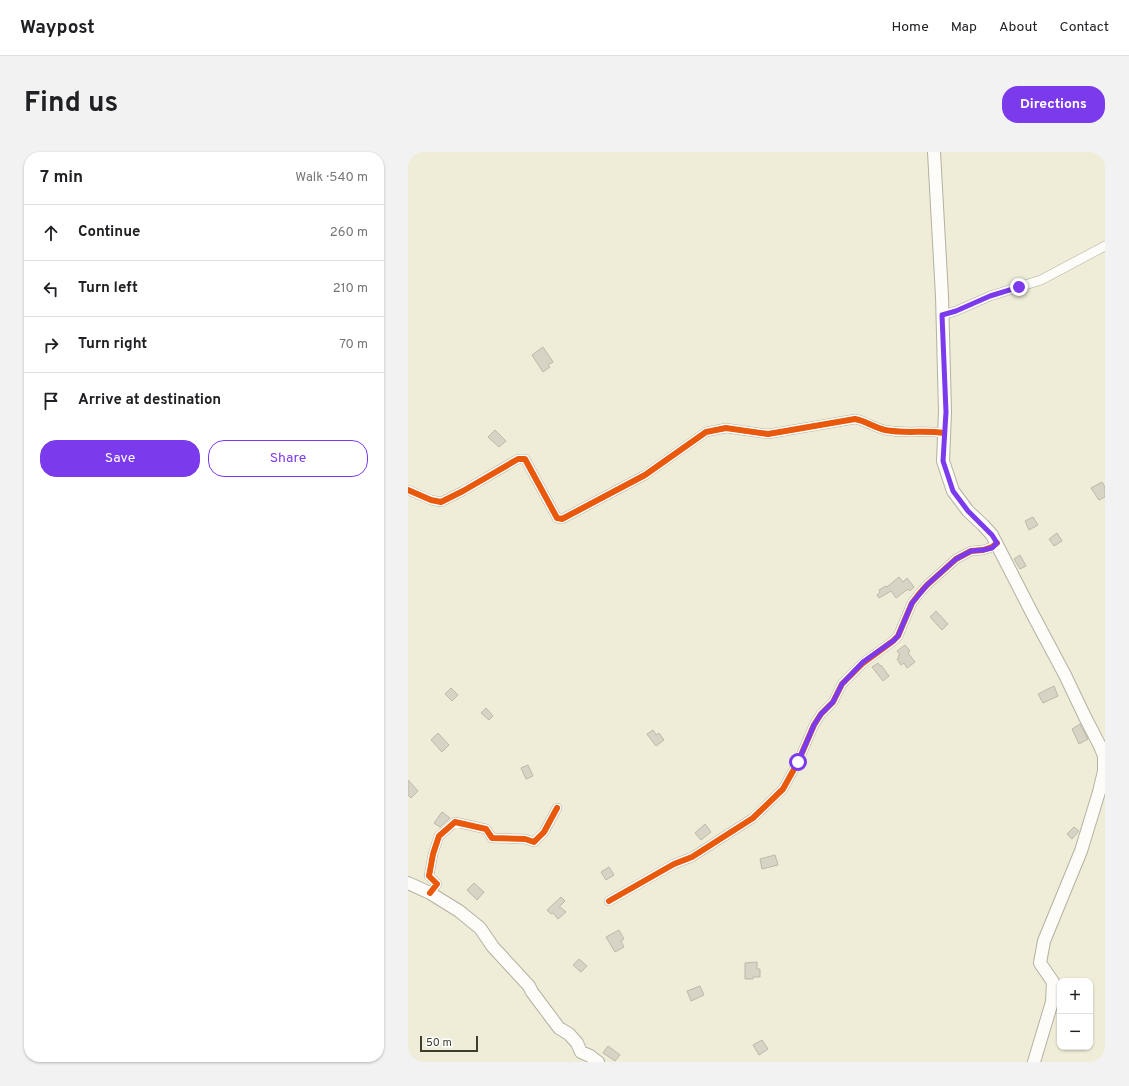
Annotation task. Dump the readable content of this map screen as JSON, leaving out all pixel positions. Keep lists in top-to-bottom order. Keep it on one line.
{"scale_bar":"50 m","page":{"header":"Waypost","nav":["Home","Map","About","Contact"],"title":"Find us","buttons":["Directions",["Save","Share"]],"heading":["7 min","Walk · 540 m"],"list":[["Continue","260 m"],["Turn left","210 m"],["Turn right","70 m"],"Arrive at destination"],"map_buttons":["+","−"],"scale":"50 m"}}
